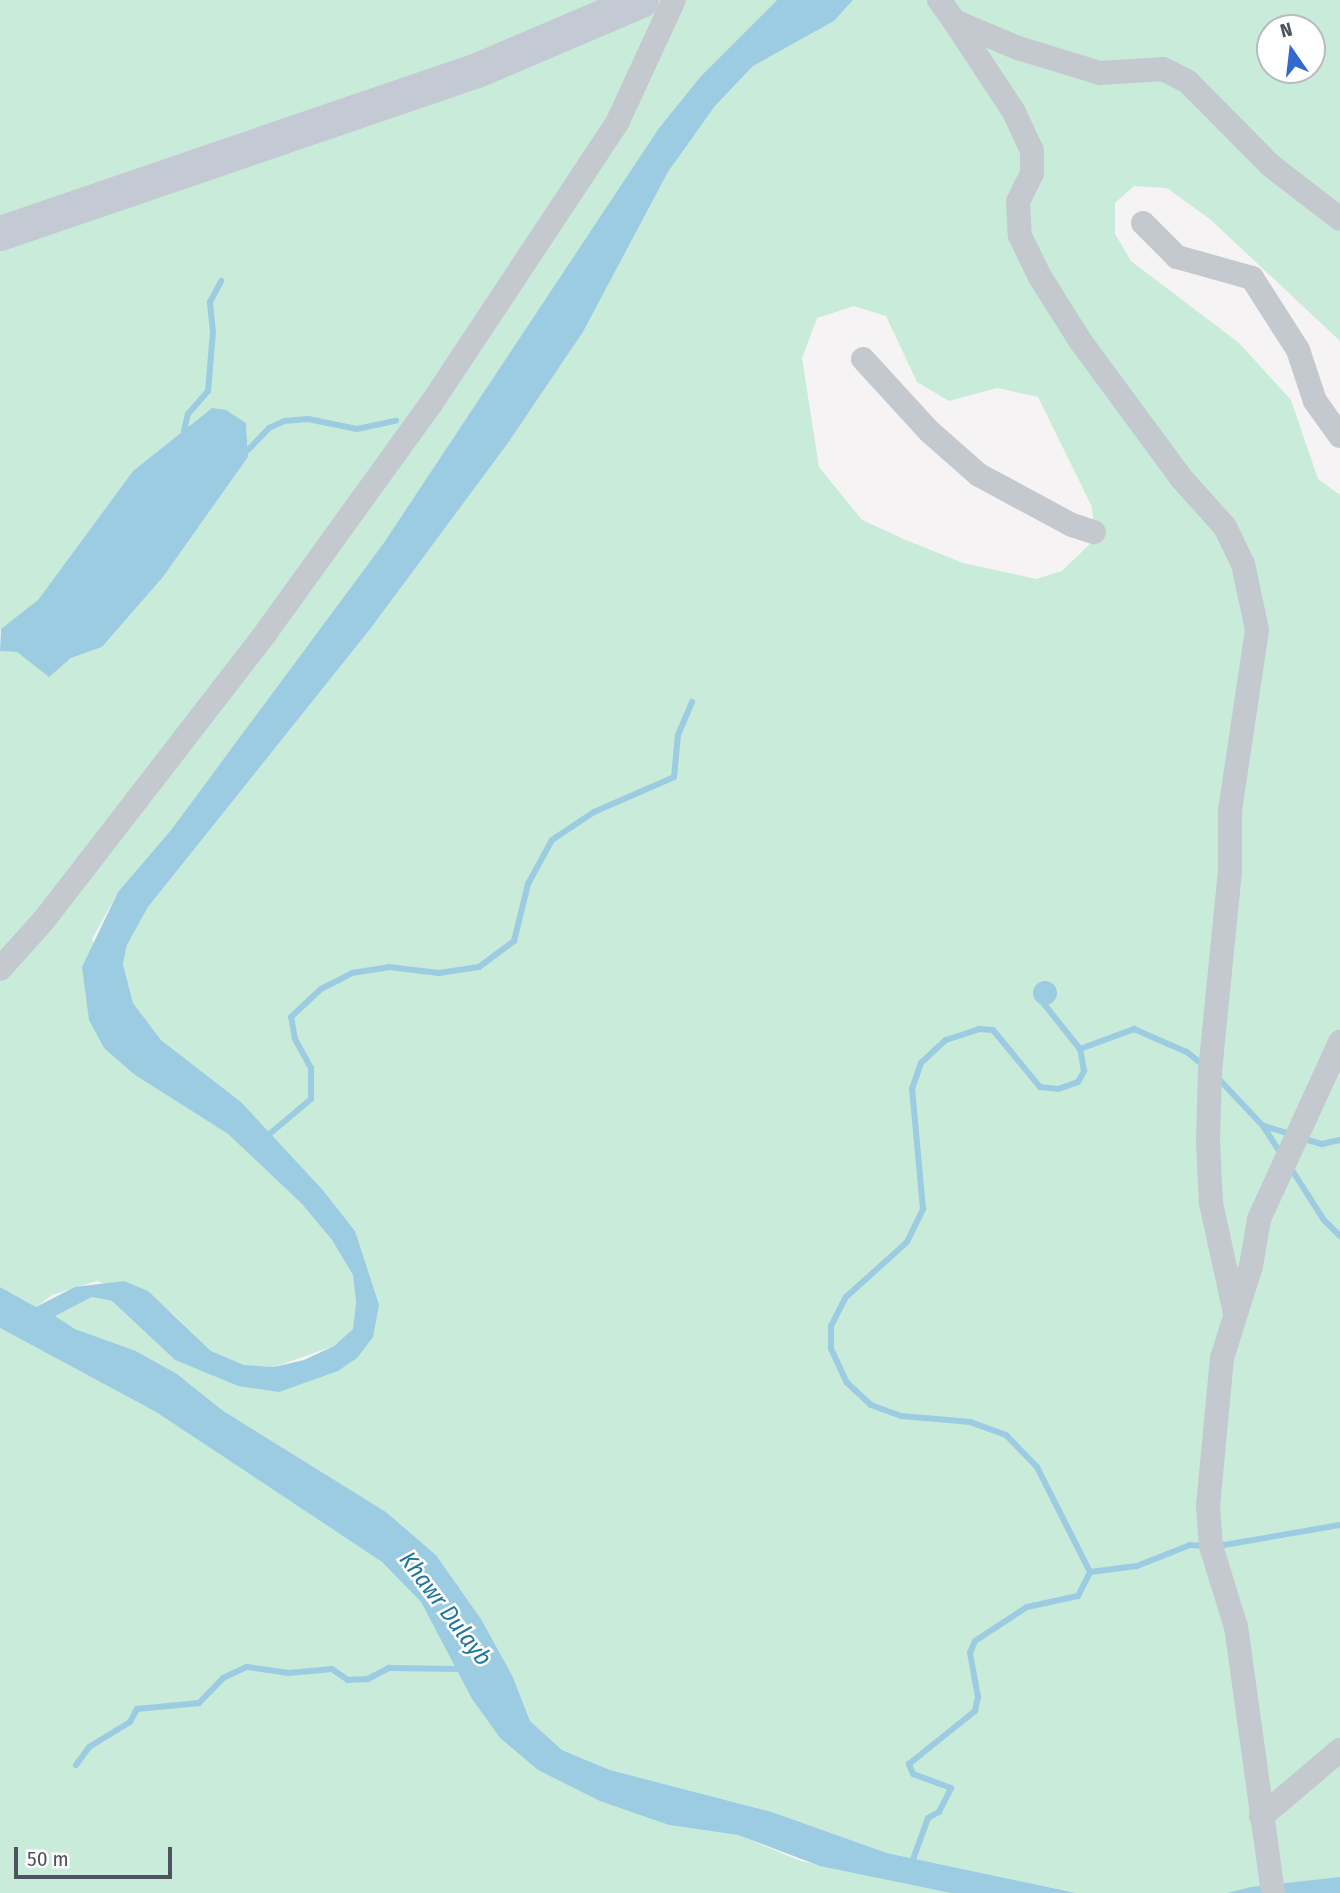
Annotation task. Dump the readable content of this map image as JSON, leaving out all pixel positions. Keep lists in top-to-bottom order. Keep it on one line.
{"water":["Khawr Dulayb"],"scale_bar":"50 m","north":"top"}
